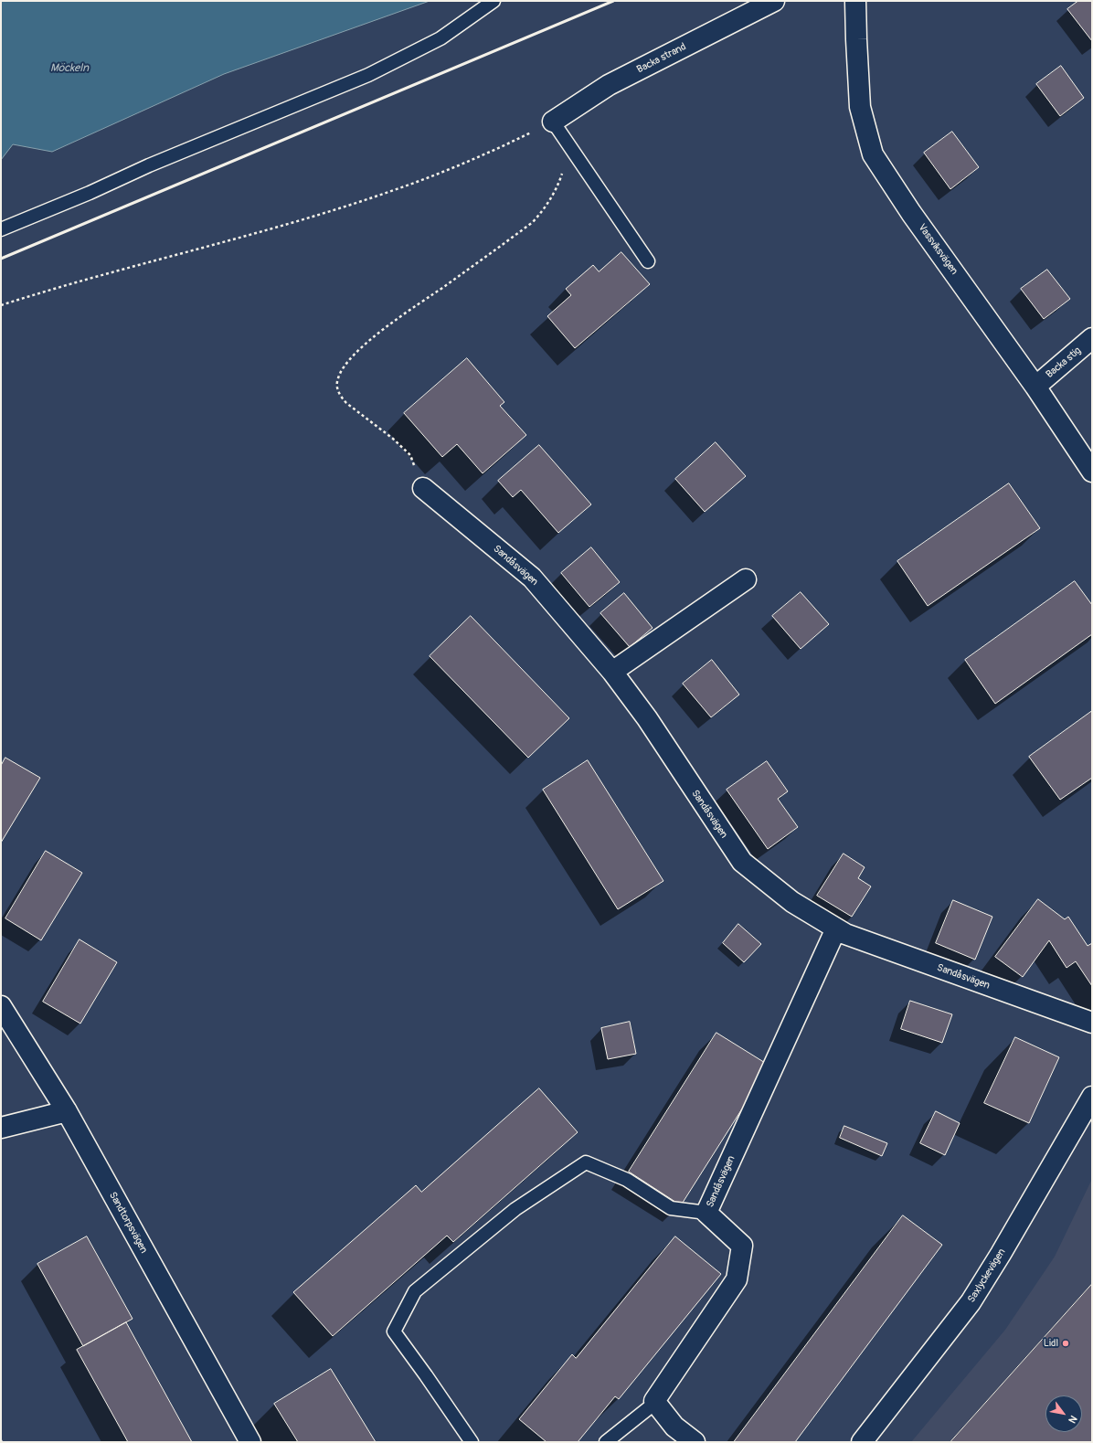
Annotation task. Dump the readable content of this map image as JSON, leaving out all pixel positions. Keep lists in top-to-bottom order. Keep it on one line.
{"streets":{"street":["Backa strand","Vassviksvägen","Backa stig","Sandåsvägen","Sandtorpsvägen","Saxlyckevägen"]},"crossings":[["Vassviksvägen","Backa stig"]],"water":["Möckeln"],"places":["Lidl"],"north":"bottom right"}
